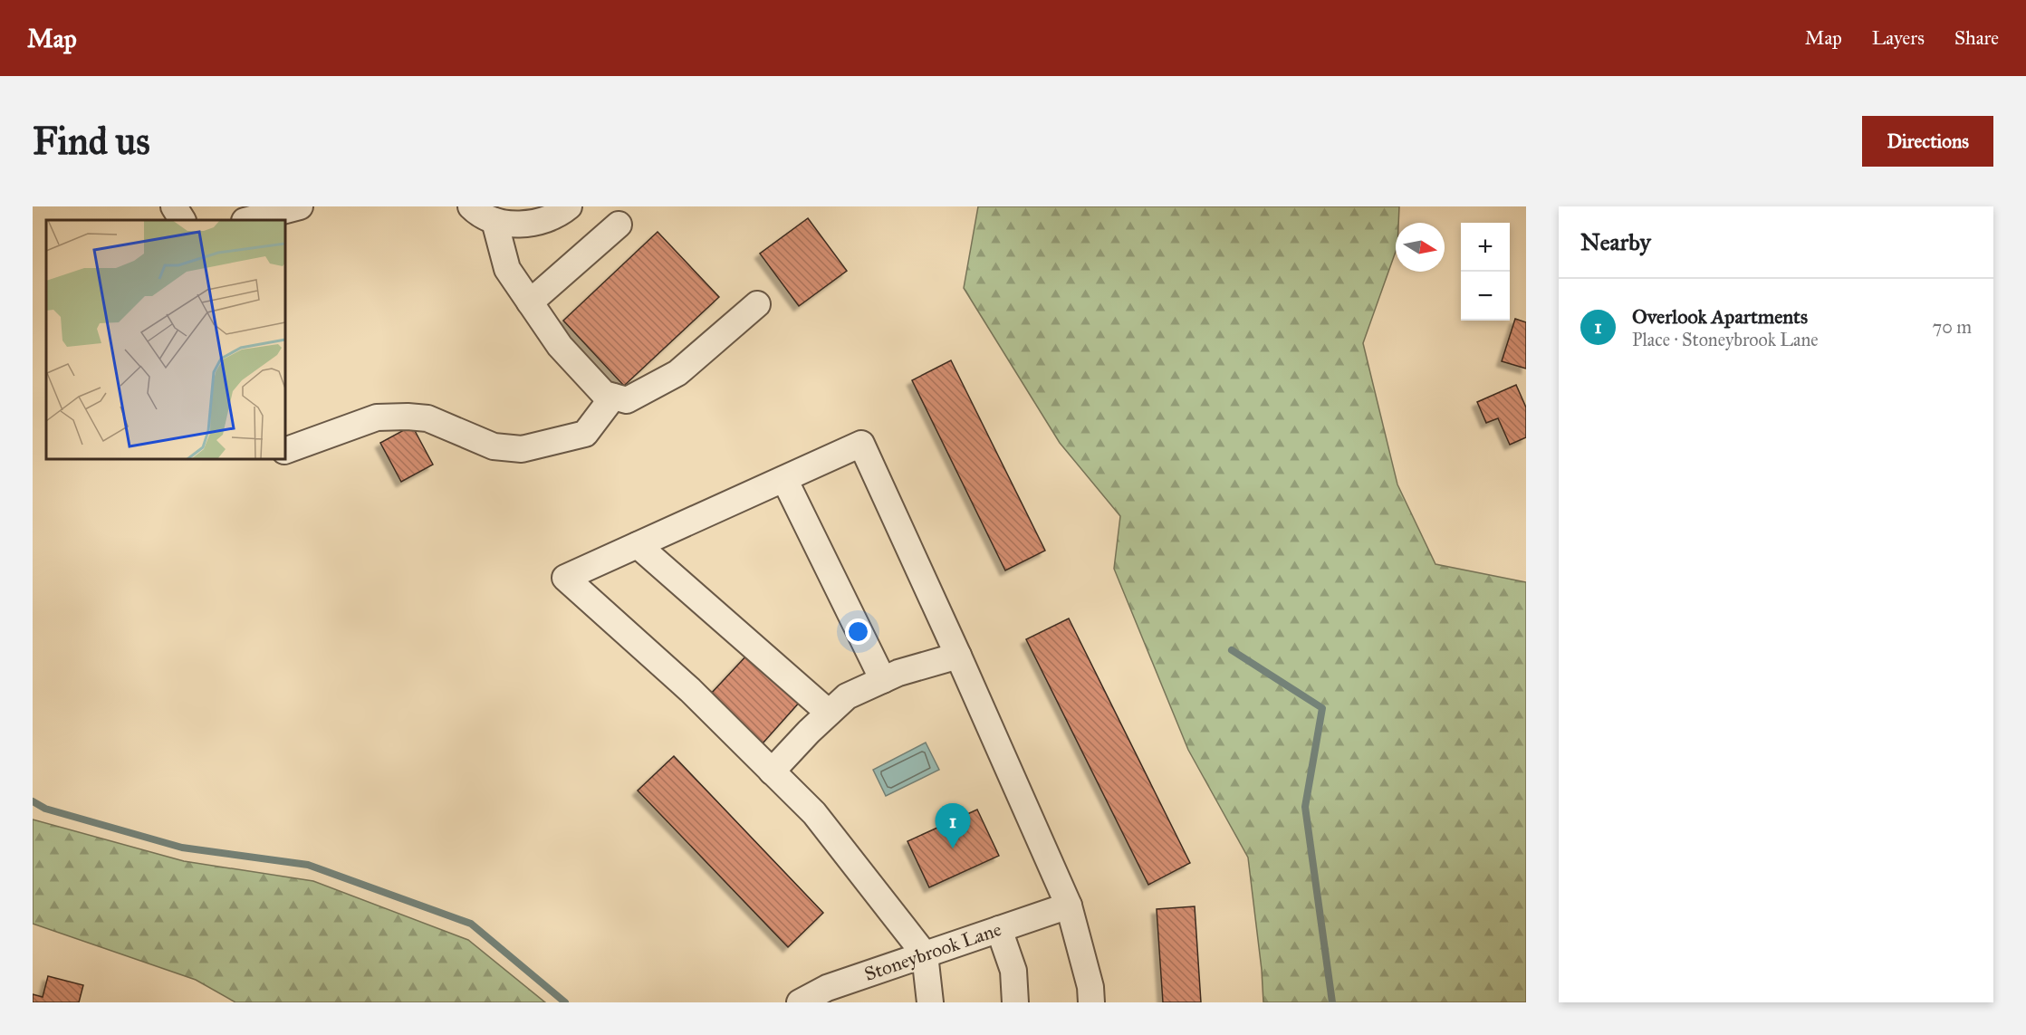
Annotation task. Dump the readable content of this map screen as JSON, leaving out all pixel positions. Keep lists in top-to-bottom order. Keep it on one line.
{"streets":{"street":["Stoneybrook Lane"]},"north":"right","page":{"header":"Map","nav":["Map","Layers","Share"],"buttons":"Directions","title":"Find us","heading":"Nearby","map_buttons":["+","−"],"list":[{"mark":"1","name":"Overlook Apartments","note":"Place · Stoneybrook Lane","value":"70 m"}],"pins":"1"}}
